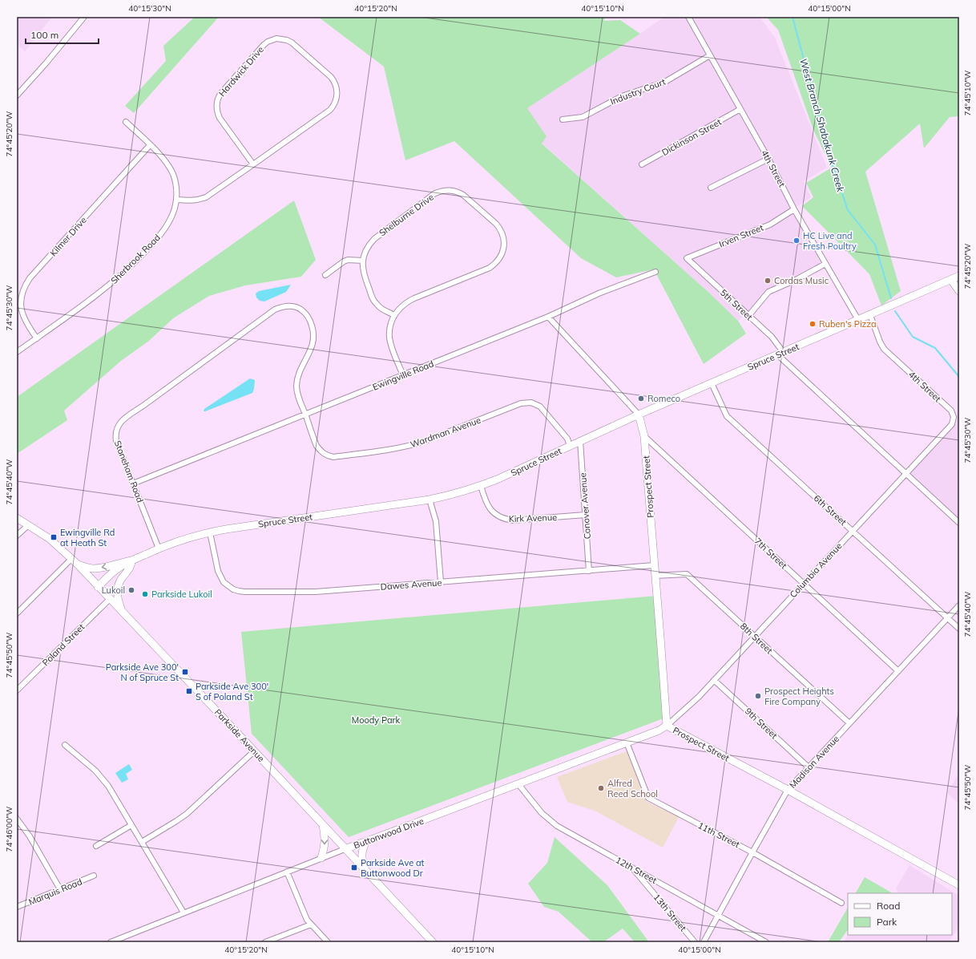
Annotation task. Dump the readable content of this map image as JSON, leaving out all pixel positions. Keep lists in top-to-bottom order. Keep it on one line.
{"streets":{"street":["Hardwick Drive","Industry Court","Dickinson Street","4th Street","Shelburne Drive","Irven Street","Kilmer Drive","Sherbrook Road","5th Street","Spruce Street","Ewingville Road","Wardman Avenue","Stoneham Road","Prospect Street","Conover Avenue","6th Street","Kirk Avenue","7th Street","Columbia Avenue","Dawes Avenue","8th Street","Poland Street","9th Street","Parkside Avenue","Madison Avenue","Buttonwood Drive","11th Street","12th Street","Marquis Road","13th Street"]},"crossings":[["Hardwick Drive","Sherbrook Road"],["Industry Court","4th Street"],["Dickinson Street","4th Street"],["4th Street","Irven Street"],["4th Street","Spruce Street"],["4th Street","Columbia Avenue"],["Shelburne Drive","Ewingville Road"],["Irven Street","5th Street"],["Kilmer Drive","Sherbrook Road"],["5th Street","Spruce Street"],["5th Street","Columbia Avenue"],["Spruce Street","Wardman Avenue"],["Spruce Street","Stoneham Road"],["Spruce Street","Prospect Street"],["Spruce Street","Conover Avenue"],["Spruce Street","6th Street"],["Spruce Street","Kirk Avenue"],["Spruce Street","Dawes Avenue"],["Spruce Street","Parkside Avenue"],["Ewingville Road","Wardman Avenue"],["Ewingville Road","Stoneham Road"],["Wardman Avenue","Stoneham Road"],["Prospect Street","7th Street"],["Prospect Street","Columbia Avenue"],["Prospect Street","Dawes Avenue"],["Prospect Street","8th Street"],["Prospect Street","Madison Avenue"],["Prospect Street","Buttonwood Drive"],["Conover Avenue","Kirk Avenue"],["Conover Avenue","Dawes Avenue"],["6th Street","Columbia Avenue"],["6th Street","Madison Avenue"],["7th Street","Columbia Avenue"],["7th Street","Madison Avenue"],["Columbia Avenue","8th Street"],["Columbia Avenue","9th Street"],["Columbia Avenue","Buttonwood Drive"],["8th Street","Madison Avenue"],["Poland Street","Parkside Avenue"],["9th Street","Madison Avenue"],["Parkside Avenue","Buttonwood Drive"],["Madison Avenue","11th Street"],["Madison Avenue","12th Street"],["Buttonwood Drive","11th Street"],["Buttonwood Drive","12th Street"],["12th Street","13th Street"]],"water":["West Branch Shabakunk Creek"],"parks":["Moody Park"],"places":{"other":["HC Live and Fresh Poultry","Cordas Music","Ruben's Pizza","Romeco","Lukoil","Parkside Lukoil","Prospect Heights Fire Company","Alfred Reed School"],"transit":["Ewingville Rd at Heath St","Parkside Ave 300' N of Spruce St","Parkside Ave 300' S of Poland St","Parkside Ave at Buttonwood Dr"]},"legend":["Road","Park"],"scale_bar":"100 m","coordinates":["40°15'30\"N","40°15'20\"N","40°15'10\"N","40°15'00\"N","74°45'10\"W","74°45'20\"W","74°45'30\"W","74°45'40\"W","74°45'50\"W","74°46'00\"W"]}
